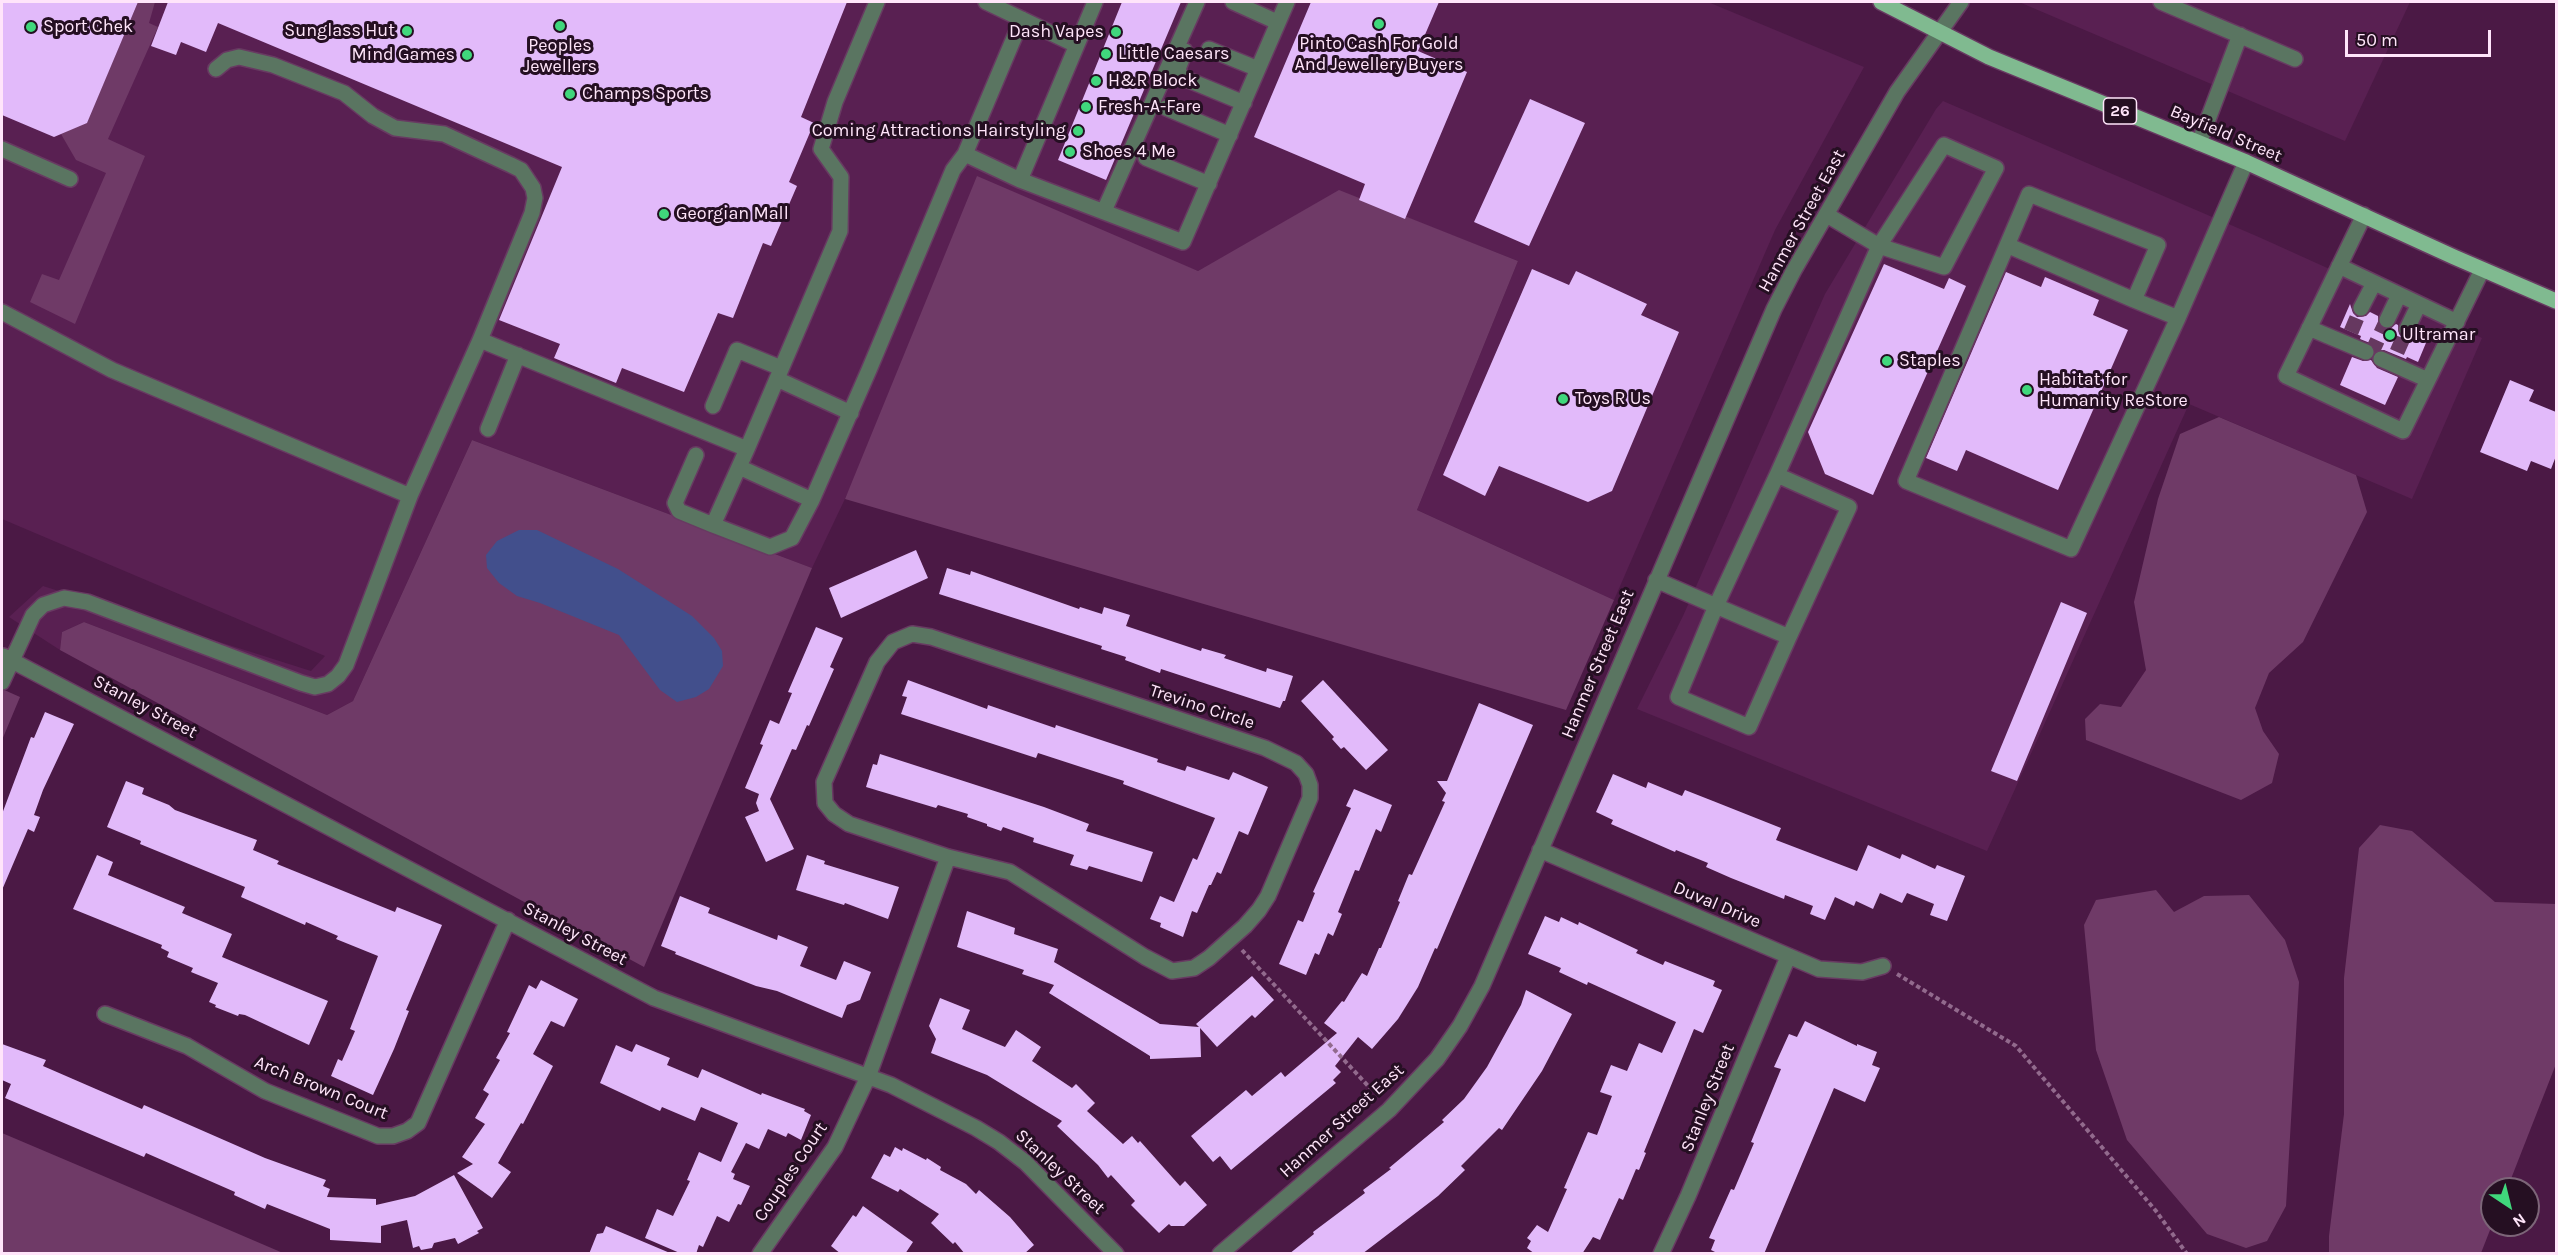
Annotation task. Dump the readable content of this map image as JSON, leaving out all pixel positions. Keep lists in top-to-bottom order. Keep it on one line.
{"streets":{"main road":["26","Bayfield Street"],"street":["Hanmer Street East","Stanley Street","Trevino Circle","Duval Drive","Arch Brown Court","Couples Court"]},"crossings":[["Bayfield Street","Hanmer Street East"],["Hanmer Street East","Duval Drive"],["Stanley Street","Duval Drive"],["Stanley Street","Arch Brown Court"],["Stanley Street","Couples Court"]],"places":["Pinto Cash For Gold And Jewellery Buyers","Peoples Jewellers","Sport Chek","Sunglass Hut","Dash Vapes","Little Caesars","Mind Games","H&R Block","Champs Sports","Fresh-A-Fare","Coming Attractions Hairstyling","Shoes 4 Me","Georgian Mall","Ultramar","Staples","Habitat for Humanity ReStore","Toys R Us"],"scale_bar":"50 m","north":"bottom right"}
